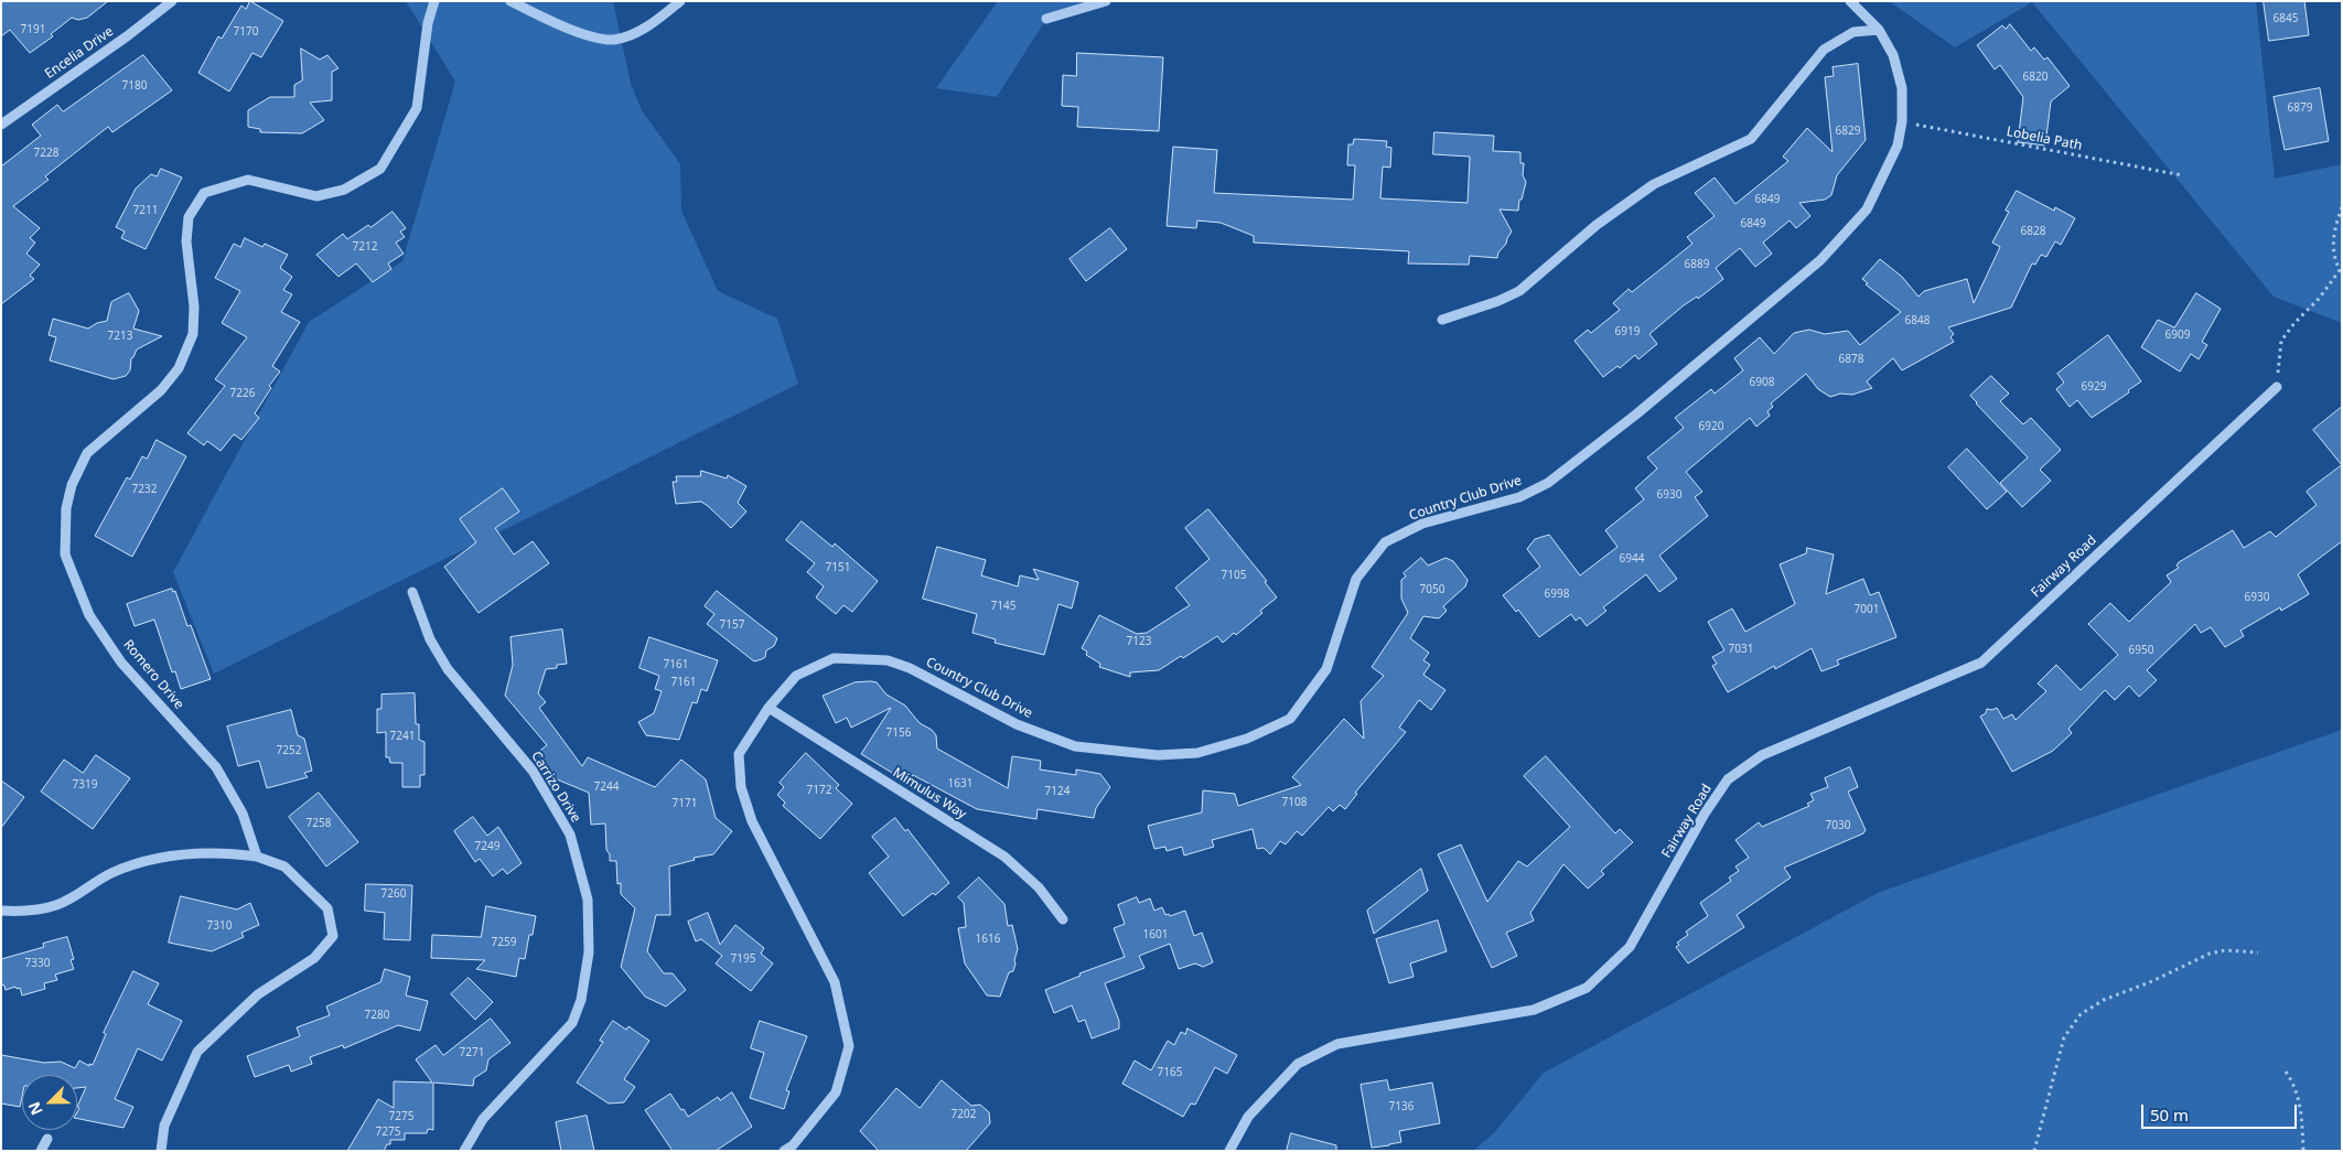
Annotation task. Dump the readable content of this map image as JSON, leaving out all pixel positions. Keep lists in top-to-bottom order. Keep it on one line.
{"streets":{"street":["Encelia Drive","Country Club Drive","Fairway Road","Romero Drive","Carrizo Drive","Mimulus Way"],"path":["Lobelia Path"]},"crossings":[["Lobelia Path","Country Club Drive"],["Country Club Drive","Mimulus Way"]],"house_numbers":["6845","7191","7170","6820","7180","6879","6829","7228","6849","7211","6849","6828","7212","6889","6848","6919","6909","7213","6878","6908","6929","7226","6920","7232","6930","6944","7151","7105","7050","6998","6930","7145","7001","7157","7123","7031","6950","7161","7161","7156","7241","7252","1631","7319","7244","7172","7124","7108","7171","7258","7030","7249","7260","7310","1601","1616","7259","7195","7330","7280","7271","7165","7136","7202","7275","7275"],"scale_bar":"50 m","north":"bottom left"}
